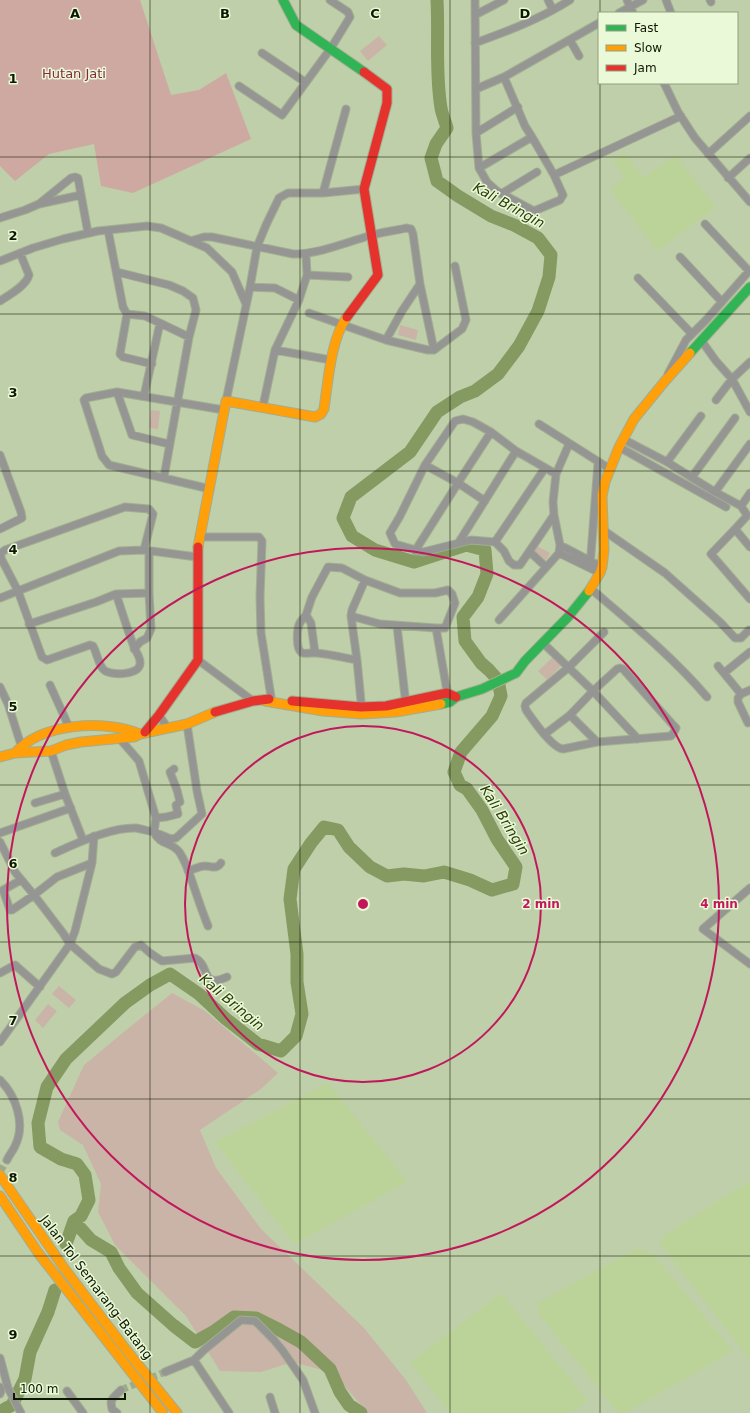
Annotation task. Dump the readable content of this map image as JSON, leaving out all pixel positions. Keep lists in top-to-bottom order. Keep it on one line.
{"streets":{"main road":["Jalan Tol Semarang–Batang"]},"water":["Kali Bringin"],"parks":["Hutan Jati"],"legend":["Fast","Slow","Jam"],"scale_bar":"100 m","grid":{"columns":["A","B","C","D"],"rows":["1","2","3","4","5","6","7","8","9"]},"rings":["2 min","4 min"]}
